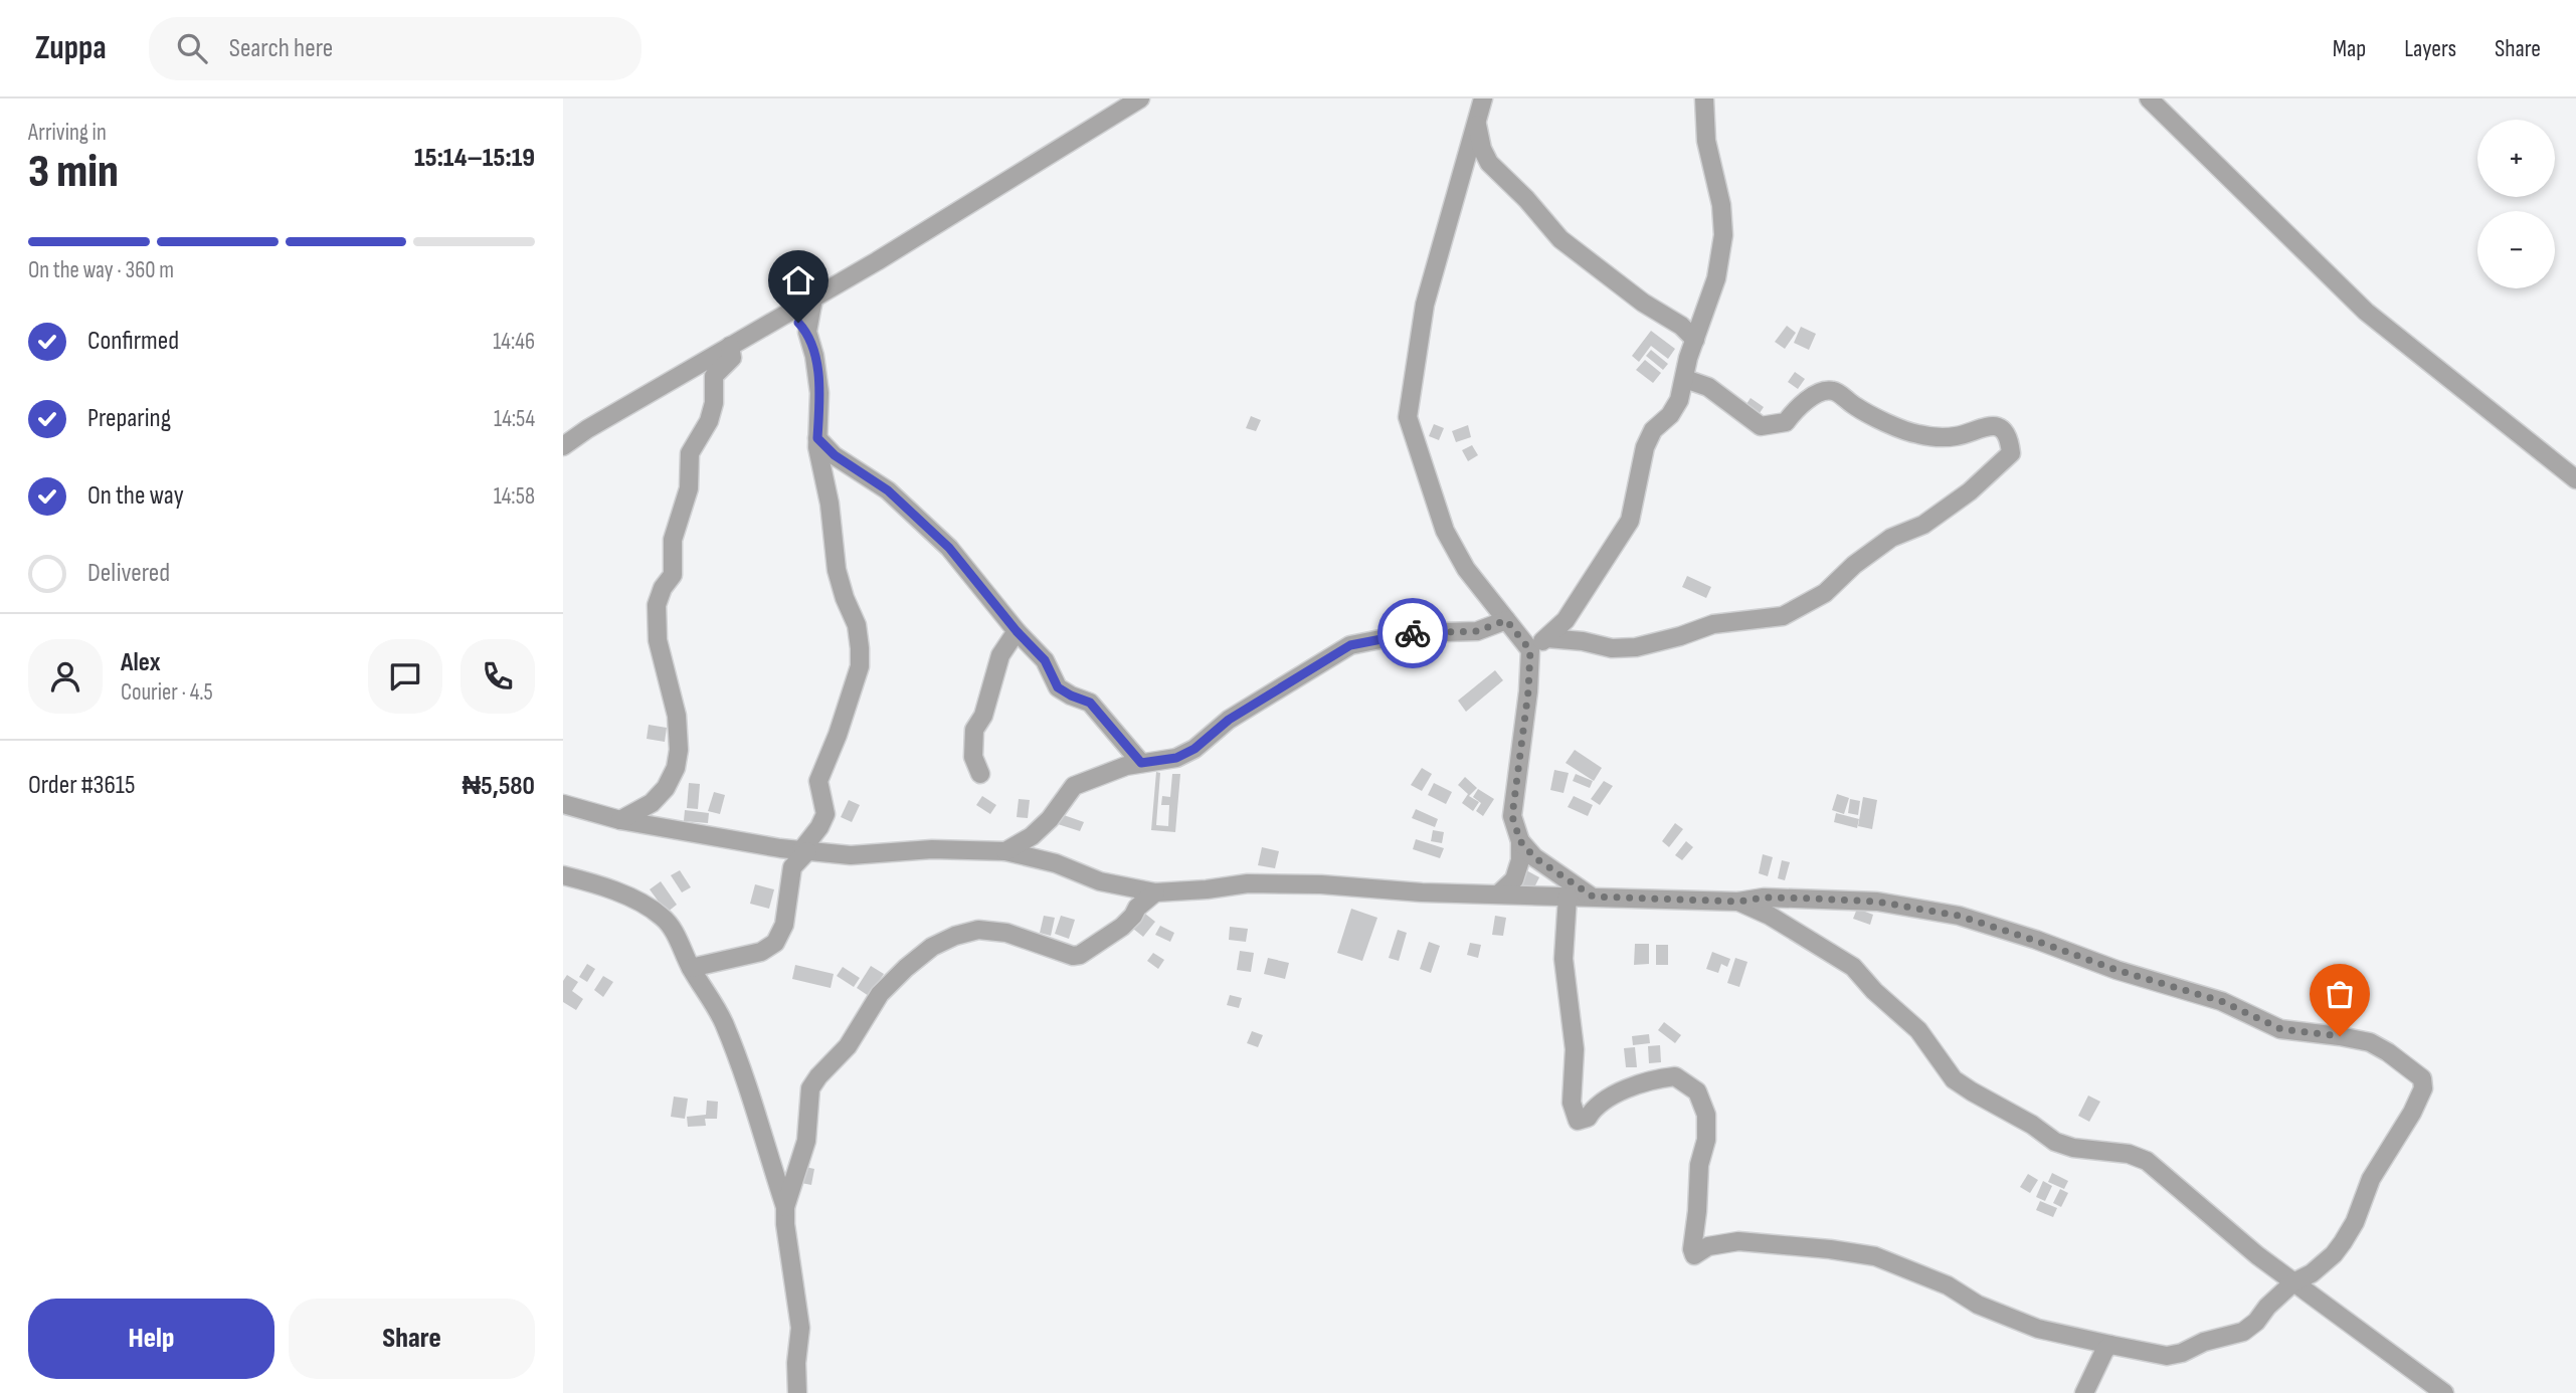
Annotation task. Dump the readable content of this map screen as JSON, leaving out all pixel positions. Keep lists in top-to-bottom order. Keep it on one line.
{"page":{"header":"Zuppa","search":"Search here","nav":["Map","Layers","Share"],"heading":["3 min","Arriving in","15:14–15:19"],"panel":["Alex","Courier · 4.5","Order #3615","₦5,580"],"map_buttons":["+","−"],"bar":"On the way · 360 m","list":[["Confirmed","14:46"],["Preparing","14:54"],["On the way","14:58"],"Delivered"],"buttons":["Help","Share"]}}
